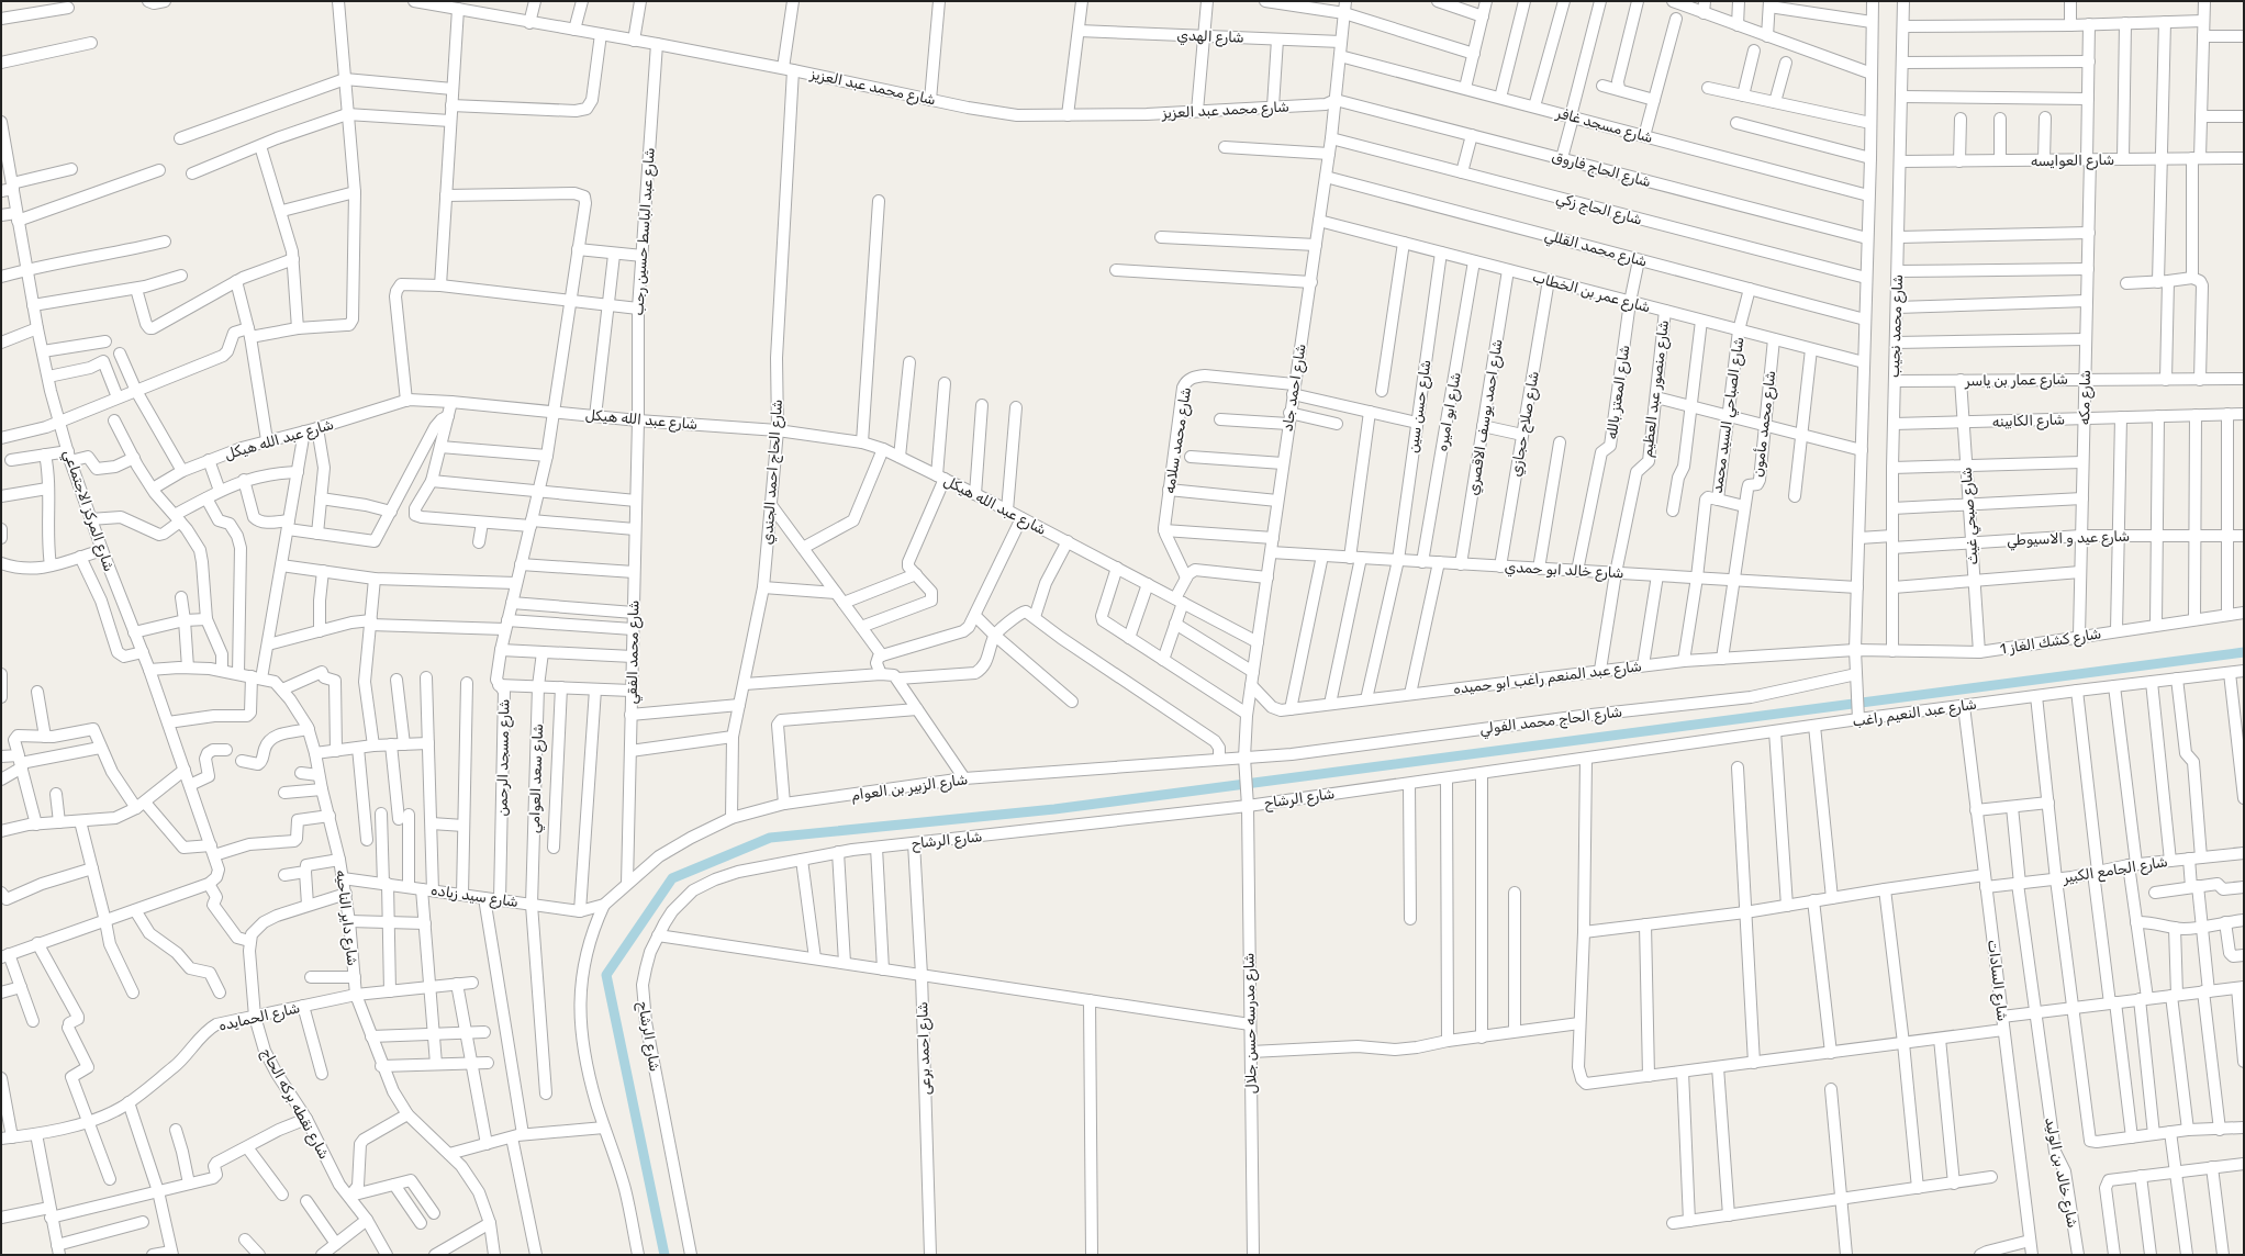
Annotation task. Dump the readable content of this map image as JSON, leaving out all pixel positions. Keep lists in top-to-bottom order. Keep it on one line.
{"streets":{"street":["شارع الهدي","شارع محمد عبد العزيز","شارع مسجد غافر","شارع العوايسه","شارع الحاج فاروق","شارع الحاج زكي","شارع عبد الباسط حسين رجب","شارع محمد القللي","شارع عمر بن الخطاب","شارع محمد نجيب","شارع عمار بن ياسر","شارع احمد جاد","شارع منصور عبد العظيم","شارع المعتز بالله","شارع مكه","شارع حسن سين","شارع ابو اميره","شارع الصباحي السيد محمد","شارع احمد يوسف الاقصري","شارع عبد الله هيكل","شارع الكابينه","شارع صلاح حجازي","شارع محمد مأمون","شارع محمد سلامه","شارع الحاج احمد الجندي","شارع المركز الاجتماعي","شارع صبحي غيث","شارع عيد و الاسيوطي","شارع خالد ابو حمدي","شارع كشك الغاز 1","شارع محمد الفقي","شارع عبد المنعم راغب ابو حميده","شارع عبد النعيم راغب","شارع الحاج محمد الفولي","شارع مسجد الرحمن","شارع سعد العوامي","شارع الزبير بن العوام","شارع الرشاح","شارع الجامع الكبير","شارع سيد زياده","شارع داير الناحيه","شارع السادات","شارع الحمايده","شارع مدرسه حسن جلال","شارع احمد برعى","شارع نقطه بركه الحاج","شارع خالد بن الوليد"]},"crossings":[["شارع الهدي","شارع احمد جاد"],["شارع محمد عبد العزيز","شارع الحاج فاروق"],["شارع محمد عبد العزيز","شارع عبد الباسط حسين رجب"],["شارع محمد عبد العزيز","شارع احمد جاد"],["شارع محمد عبد العزيز","شارع الحاج احمد الجندي"],["شارع مسجد غافر","شارع احمد جاد"],["شارع العوايسه","شارع محمد نجيب"],["شارع العوايسه","شارع مكه"],["شارع الحاج فاروق","شارع احمد جاد"],["شارع الحاج زكي","شارع احمد جاد"],["شارع عبد الباسط حسين رجب","شارع عبد الله هيكل"],["شارع عبد الباسط حسين رجب","شارع محمد الفقي"],["شارع محمد القللي","شارع احمد جاد"],["شارع محمد القللي","شارع المعتز بالله"],["شارع محمد القللي","شارع الصباحي السيد محمد"],["شارع عمر بن الخطاب","شارع احمد جاد"],["شارع عمر بن الخطاب","شارع منصور عبد العظيم"],["شارع عمر بن الخطاب","شارع المعتز بالله"],["شارع عمر بن الخطاب","شارع حسن سين"],["شارع عمر بن الخطاب","شارع ابو اميره"],["شارع عمر بن الخطاب","شارع الصباحي السيد محمد"],["شارع عمر بن الخطاب","شارع احمد يوسف الاقصري"],["شارع عمر بن الخطاب","شارع صلاح حجازي"],["شارع عمر بن الخطاب","شارع محمد مأمون"],["شارع محمد نجيب","شارع عمار بن ياسر"],["شارع محمد نجيب","شارع الكابينه"],["شارع محمد نجيب","شارع عيد و الاسيوطي"],["شارع محمد نجيب","شارع كشك الغاز 1"],["شارع عمار بن ياسر","شارع مكه"],["شارع عمار بن ياسر","شارع صبحي غيث"],["شارع احمد جاد","شارع عبد الله هيكل"],["شارع احمد جاد","شارع محمد سلامه"],["شارع احمد جاد","شارع خالد ابو حمدي"],["شارع احمد جاد","شارع عبد المنعم راغب ابو حميده"],["شارع احمد جاد","شارع الحاج محمد الفولي"],["شارع احمد جاد","شارع الزبير بن العوام"],["شارع احمد جاد","شارع مدرسه حسن جلال"],["شارع منصور عبد العظيم","شارع خالد ابو حمدي"],["شارع منصور عبد العظيم","شارع عبد المنعم راغب ابو حميده"],["شارع المعتز بالله","شارع خالد ابو حمدي"],["شارع مكه","شارع الكابينه"],["شارع مكه","شارع عيد و الاسيوطي"],["شارع مكه","شارع كشك الغاز 1"],["شارع حسن سين","شارع خالد ابو حمدي"],["شارع حسن سين","شارع عبد المنعم راغب ابو حميده"],["شارع ابو اميره","شارع خالد ابو حمدي"],["شارع الصباحي السيد محمد","شارع خالد ابو حمدي"],["شارع الصباحي السيد محمد","شارع عبد المنعم راغب ابو حميده"],["شارع احمد يوسف الاقصري","شارع خالد ابو حمدي"],["شارع عبد الله هيكل","شارع الحاج احمد الجندي"],["شارع عبد الله هيكل","شارع محمد الفقي"],["شارع عبد الله هيكل","شارع مسجد الرحمن"],["شارع الكابينه","شارع صبحي غيث"],["شارع صلاح حجازي","شارع خالد ابو حمدي"],["شارع محمد مأمون","شارع خالد ابو حمدي"],["شارع محمد مأمون","شارع عبد المنعم راغب ابو حميده"],["شارع الحاج احمد الجندي","شارع الزبير بن العوام"],["شارع المركز الاجتماعي","شارع داير الناحيه"],["شارع صبحي غيث","شارع عيد و الاسيوطي"],["شارع صبحي غيث","شارع كشك الغاز 1"],["شارع كشك الغاز 1","شارع عبد المنعم راغب ابو حميده"],["شارع محمد الفقي","شارع الزبير بن العوام"],["شارع عبد النعيم راغب","شارع الرشاح"],["شارع عبد النعيم راغب","شارع السادات"],["شارع الحاج محمد الفولي","شارع الزبير بن العوام"],["شارع مسجد الرحمن","شارع سيد زياده"],["شارع سعد العوامي","شارع سيد زياده"],["شارع الزبير بن العوام","شارع سيد زياده"],["شارع الرشاح","شارع مدرسه حسن جلال"],["شارع الرشاح","شارع احمد برعى"],["شارع الجامع الكبير","شارع السادات"],["شارع الجامع الكبير","شارع خالد بن الوليد"],["شارع سيد زياده","شارع داير الناحيه"],["شارع داير الناحيه","شارع الحمايده"],["شارع الحمايده","شارع نقطه بركه الحاج"]]}
